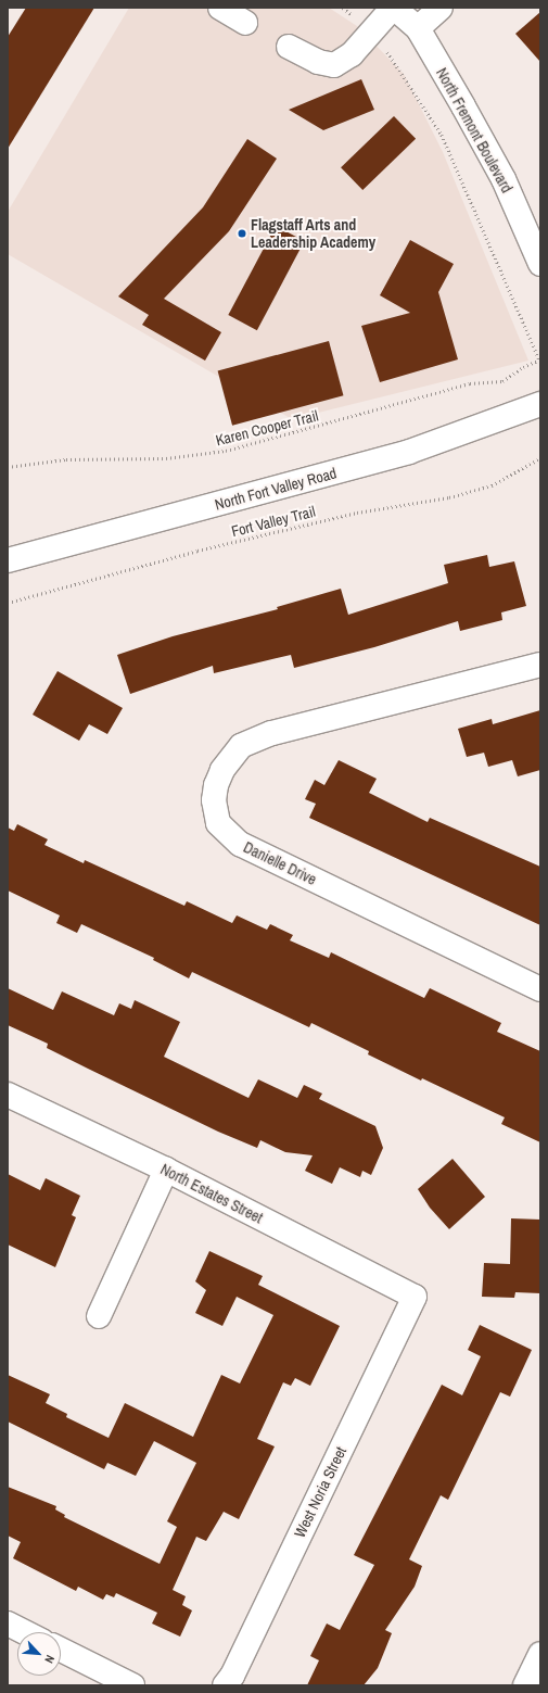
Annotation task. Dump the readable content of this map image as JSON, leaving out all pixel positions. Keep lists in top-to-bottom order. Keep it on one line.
{"streets":{"street":["North Fremont Boulevard","North Fort Valley Road","Danielle Drive","North Estates Street","West Noria Street"],"path":["Karen Cooper Trail","Fort Valley Trail"]},"crossings":[["North Estates Street","West Noria Street"]],"places":["Flagstaff Arts and Leadership Academy"],"north":"bottom right"}
